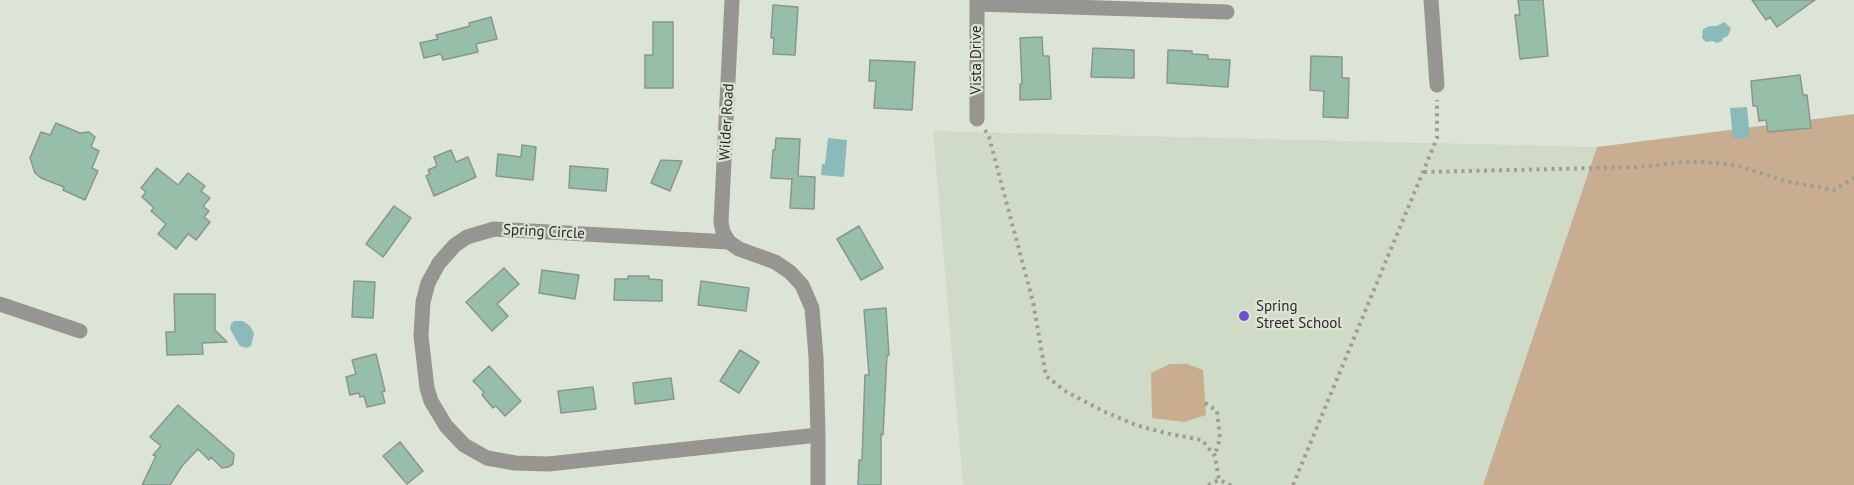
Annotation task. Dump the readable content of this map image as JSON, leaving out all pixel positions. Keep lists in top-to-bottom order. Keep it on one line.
{"streets":{"street":["Vista Drive","Wilder Road","Spring Circle"]},"crossings":[["Wilder Road","Spring Circle"]],"places":["Spring Street School"]}
